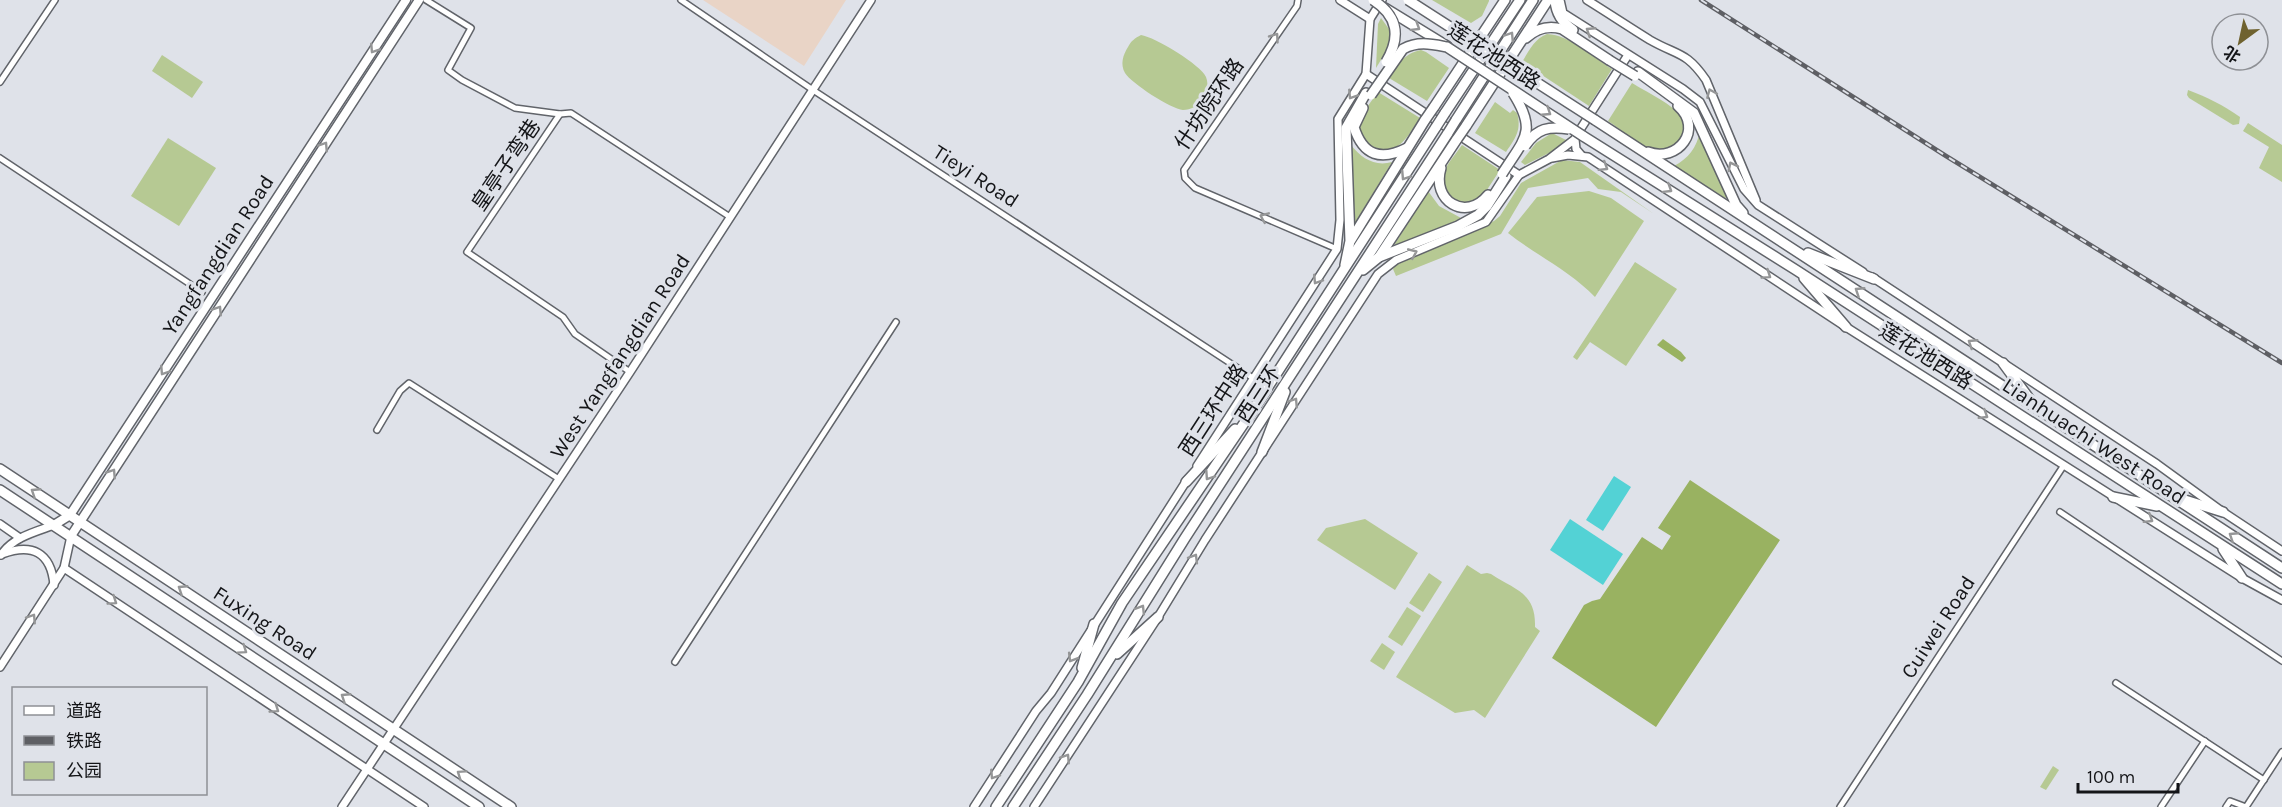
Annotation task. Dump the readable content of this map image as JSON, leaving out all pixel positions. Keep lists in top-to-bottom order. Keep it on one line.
{"streets":{"highway":["莲花池西路","西三环","Lianhuachi West Road","Fuxing Road"],"main road":["Yangfangdian Road"],"street":["什坊院环路","皇亭子弯巷","Tieyi Road","West Yangfangdian Road","西三环中路","Cuiwei Road"]},"crossings":[["莲花池西路","西三环中路"],["莲花池西路","Lianhuachi West Road"],["莲花池西路","Cuiwei Road"],["什坊院环路","西三环中路"],["皇亭子弯巷","West Yangfangdian Road"],["Tieyi Road","West Yangfangdian Road"],["Tieyi Road","西三环中路"],["Yangfangdian Road","Fuxing Road"],["West Yangfangdian Road","Fuxing Road"]],"legend":["道路","铁路","公园"],"scale_bar":"100 m","north":"bottom left"}
